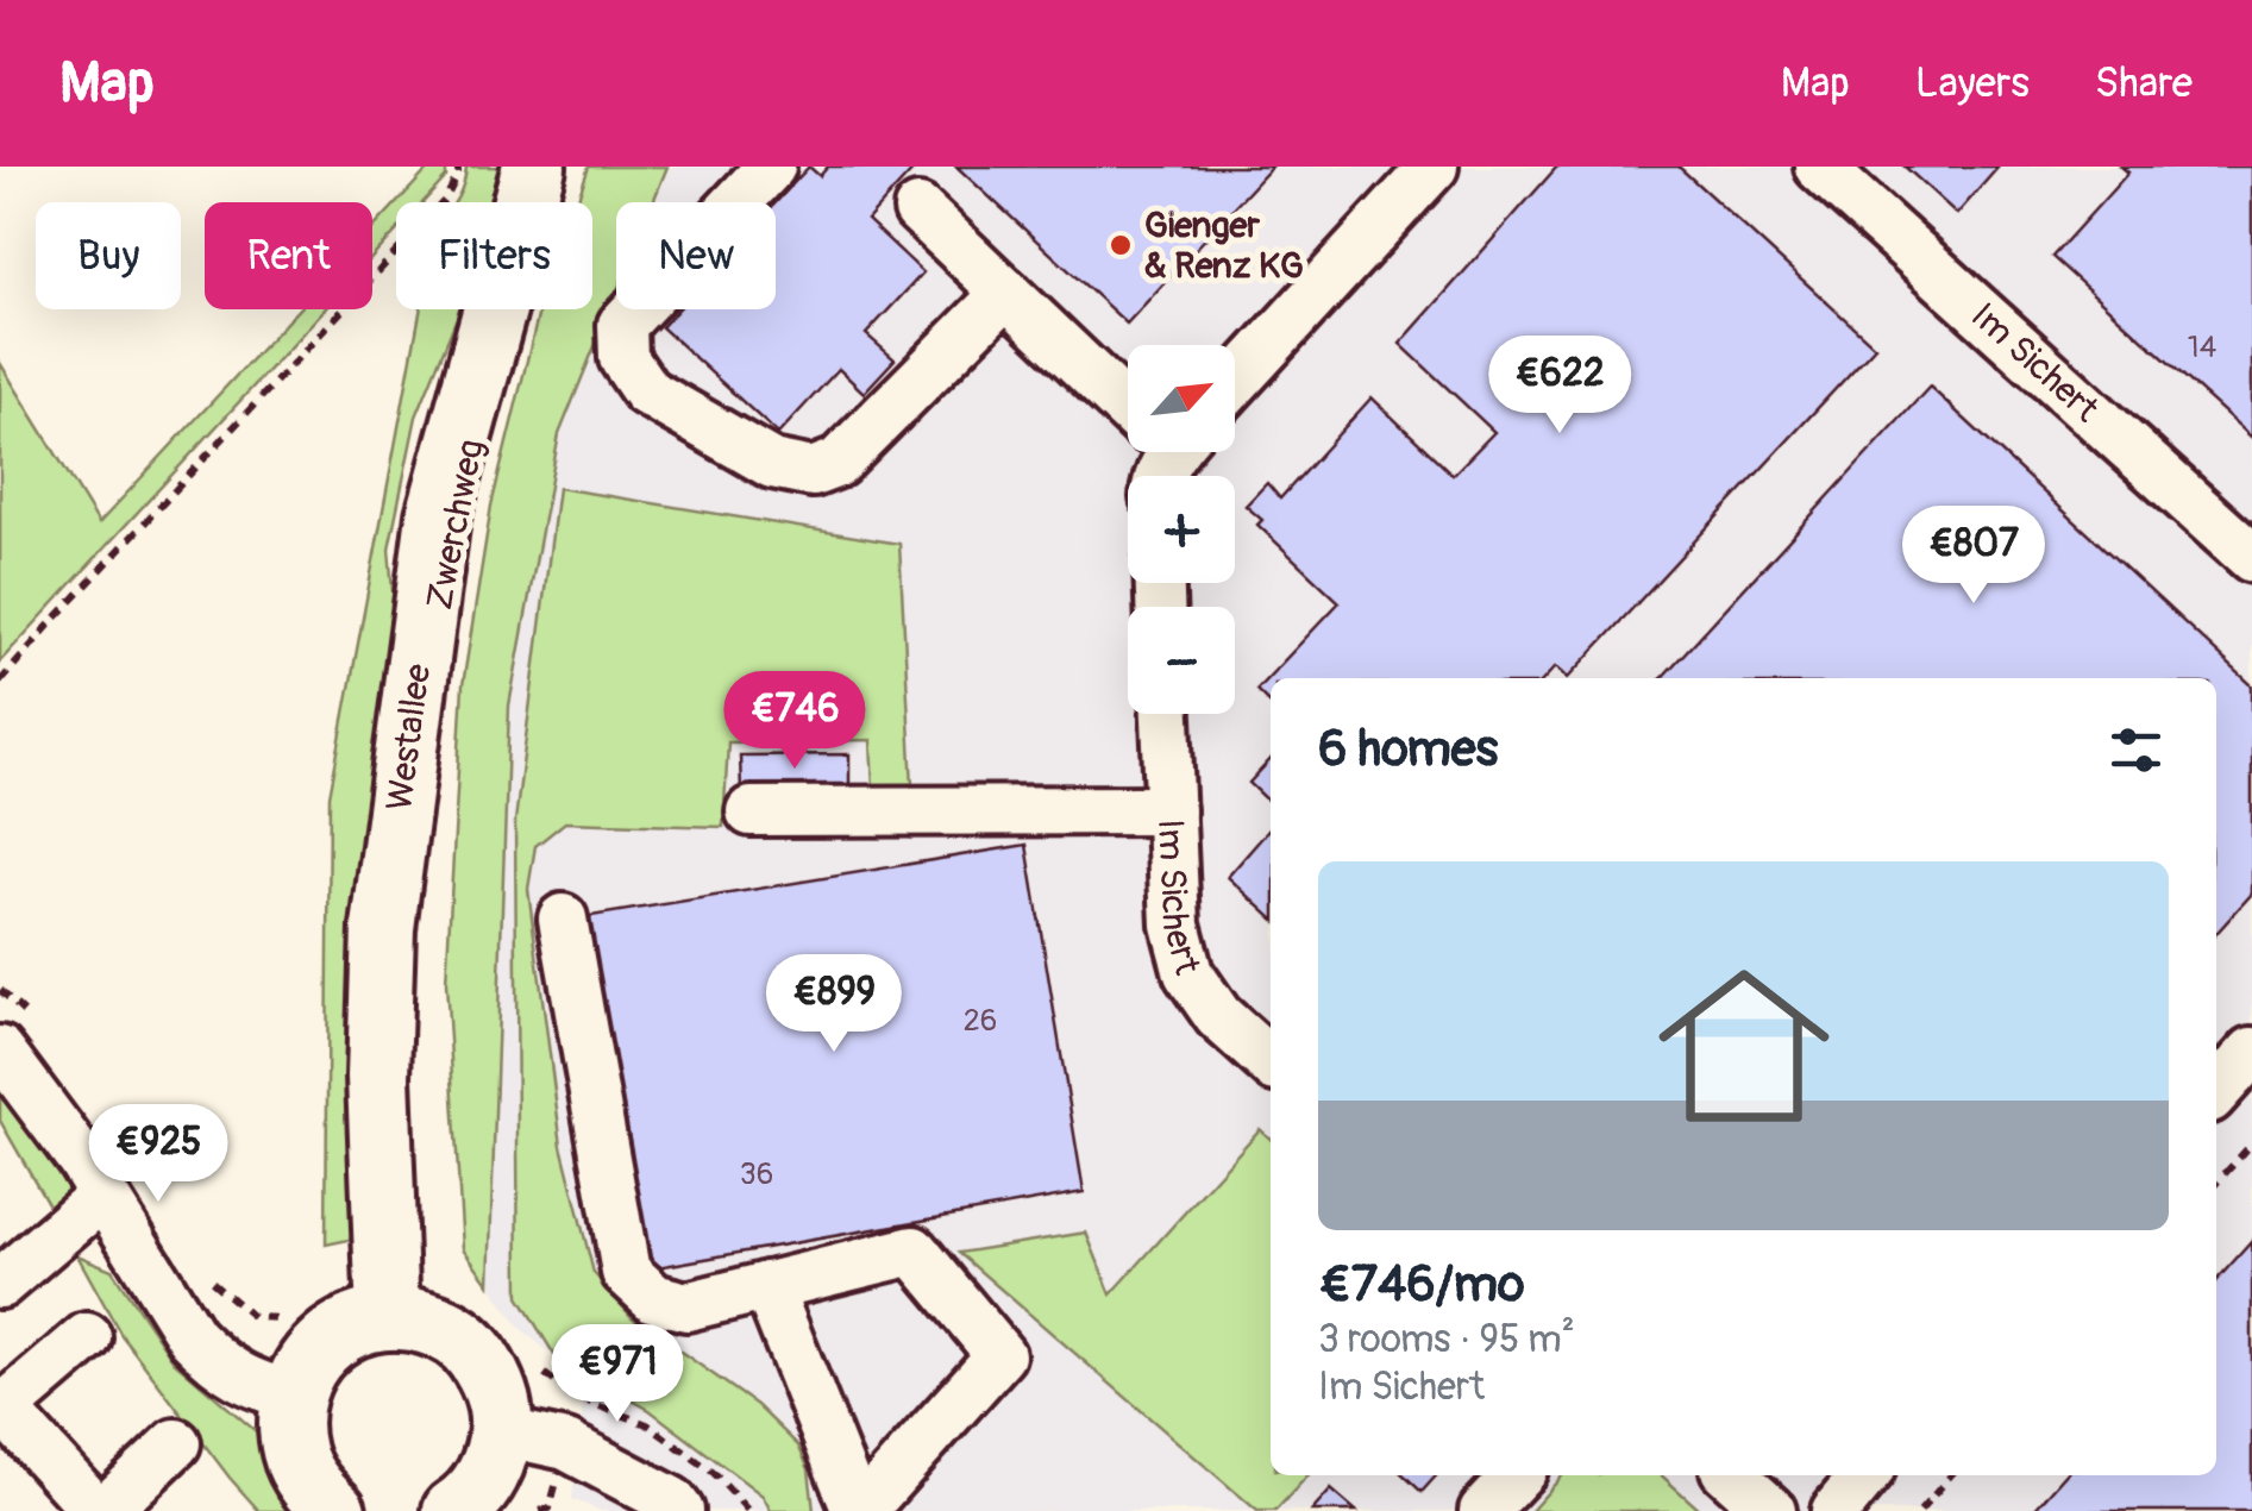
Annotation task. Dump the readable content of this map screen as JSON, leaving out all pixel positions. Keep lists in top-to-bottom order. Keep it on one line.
{"streets":{"main road":["Westallee"],"street":["Im Sichert"]},"places":["Gienger & Renz KG"],"house_numbers":["14","26","36"],"north":"top right","page":{"header":"Map","nav":["Map","Layers","Share"],"chip":["Buy","Rent","Filters","New"],"price":["€622","€807","€746","€899","€925","€971"],"map_buttons":["+","−"],"heading":"6 homes","list":[{"name":"€746/mo","note":"3 rooms · 95 m² · Im Sichert"}]}}
